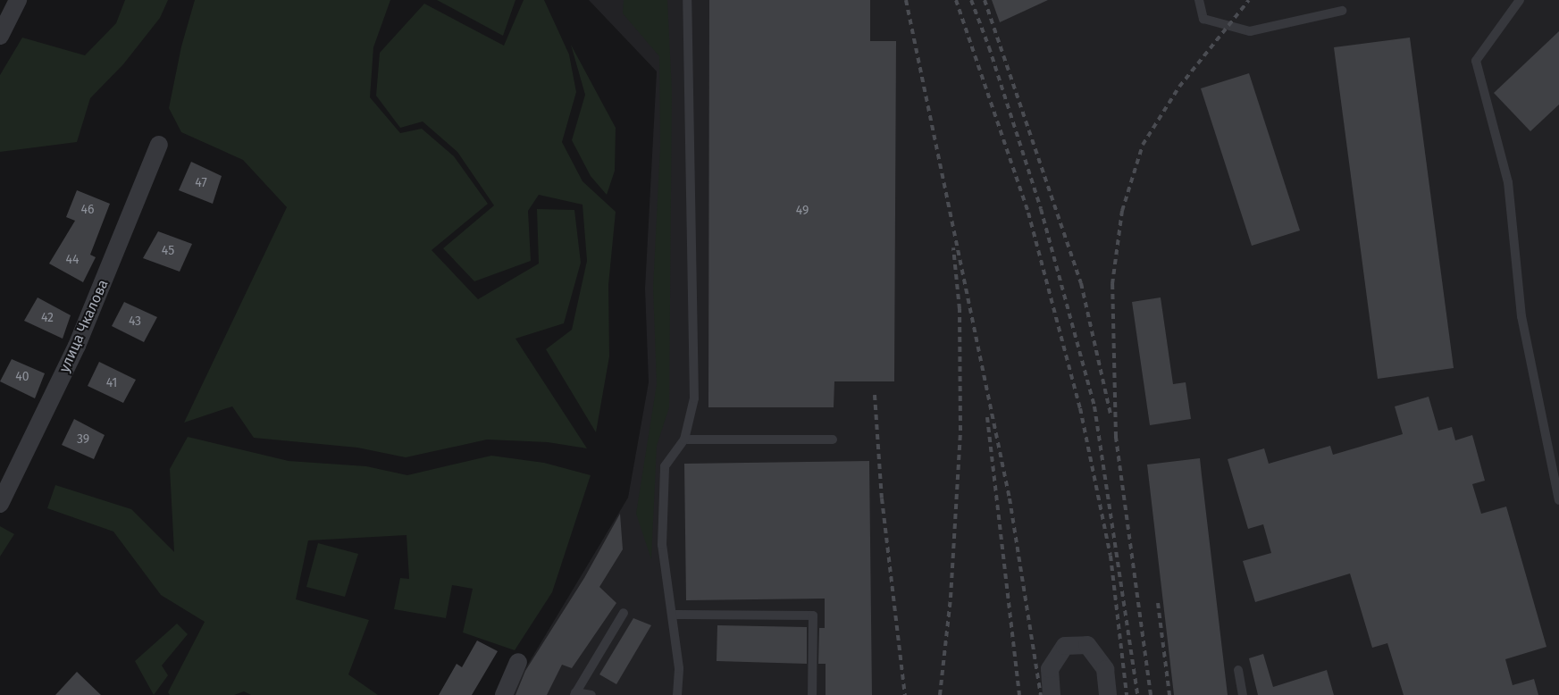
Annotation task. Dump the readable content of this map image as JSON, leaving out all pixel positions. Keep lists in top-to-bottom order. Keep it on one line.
{"streets":{"street":["улица Чкалова"]},"house_numbers":["47","46","49","45","44","42","43","40","41","39"]}
